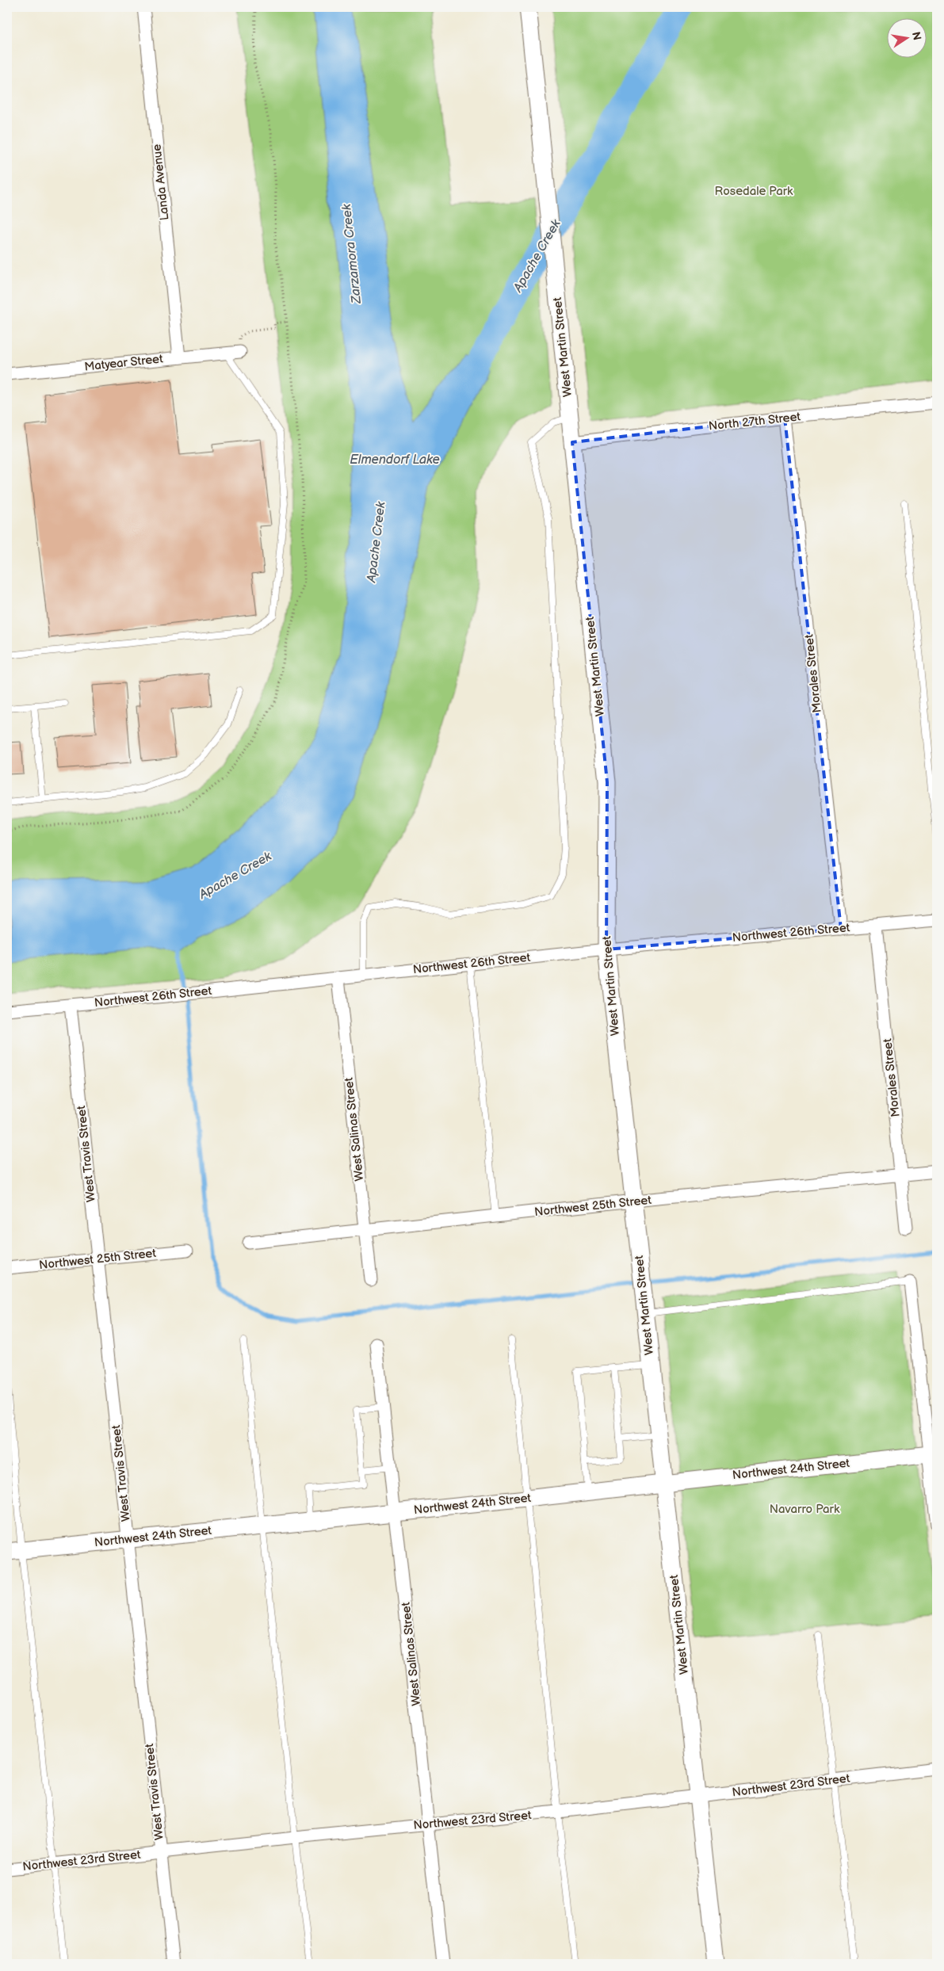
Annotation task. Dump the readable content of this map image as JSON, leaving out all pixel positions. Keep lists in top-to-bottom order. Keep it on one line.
{"streets":{"street":["Landa Avenue","West Martin Street","Matyear Street","North 27th Street","Morales Street","Northwest 26th Street","West Salinas Street","West Travis Street","Northwest 25th Street","Northwest 24th Street","Northwest 23rd Street"]},"crossings":[["Landa Avenue","Matyear Street"],["West Martin Street","North 27th Street"],["West Martin Street","Northwest 26th Street"],["West Martin Street","Northwest 25th Street"],["West Martin Street","Northwest 24th Street"],["West Martin Street","Northwest 23rd Street"],["North 27th Street","Morales Street"],["Morales Street","Northwest 26th Street"],["Morales Street","Northwest 25th Street"],["Northwest 26th Street","West Salinas Street"],["Northwest 26th Street","West Travis Street"],["West Salinas Street","Northwest 25th Street"],["West Salinas Street","Northwest 24th Street"],["West Salinas Street","Northwest 23rd Street"],["West Travis Street","Northwest 25th Street"],["West Travis Street","Northwest 24th Street"],["West Travis Street","Northwest 23rd Street"]],"water":["Zarzamora Creek","Apache Creek","Elmendorf Lake"],"parks":["Rosedale Park","Navarro Park"],"north":"right"}
